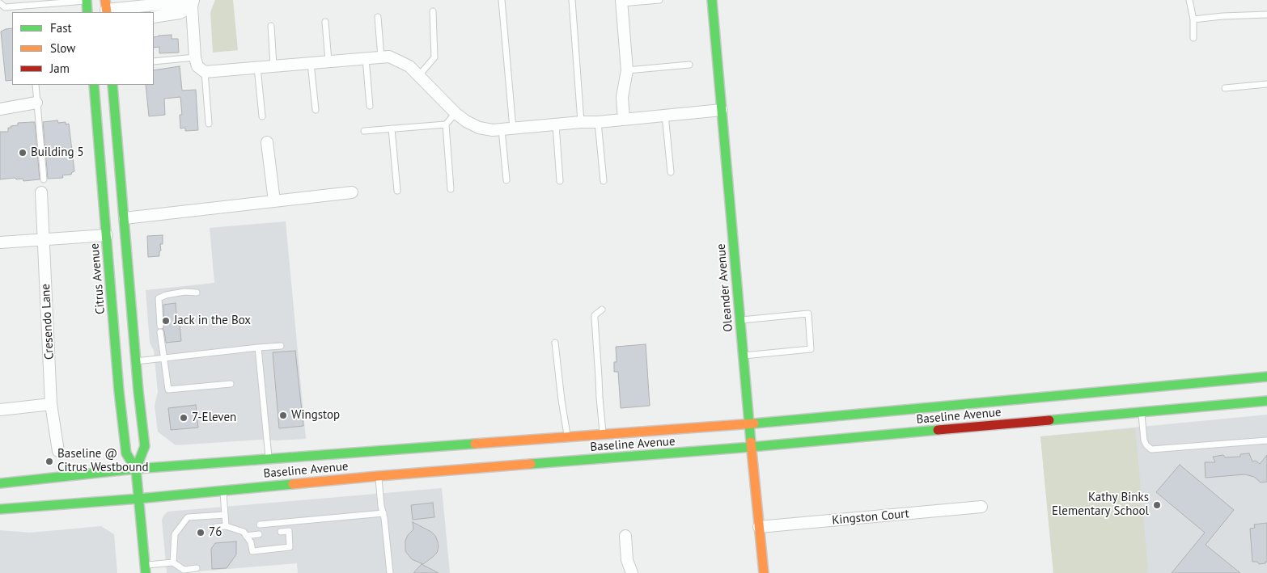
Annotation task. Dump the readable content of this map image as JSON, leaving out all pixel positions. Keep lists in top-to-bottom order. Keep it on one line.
{"streets":{"main road":["Citrus Avenue","Oleander Avenue","Baseline Avenue"],"street":["Cresendo Lane","Kingston Court"]},"crossings":[["Citrus Avenue","Baseline Avenue"],["Oleander Avenue","Baseline Avenue"],["Oleander Avenue","Kingston Court"]],"places":["Building 5","Jack in the Box","Wingstop","7-Eleven","Baseline @ Citrus Westbound","Kathy Binks Elementary School","76"],"legend":["Fast","Slow","Jam"]}
